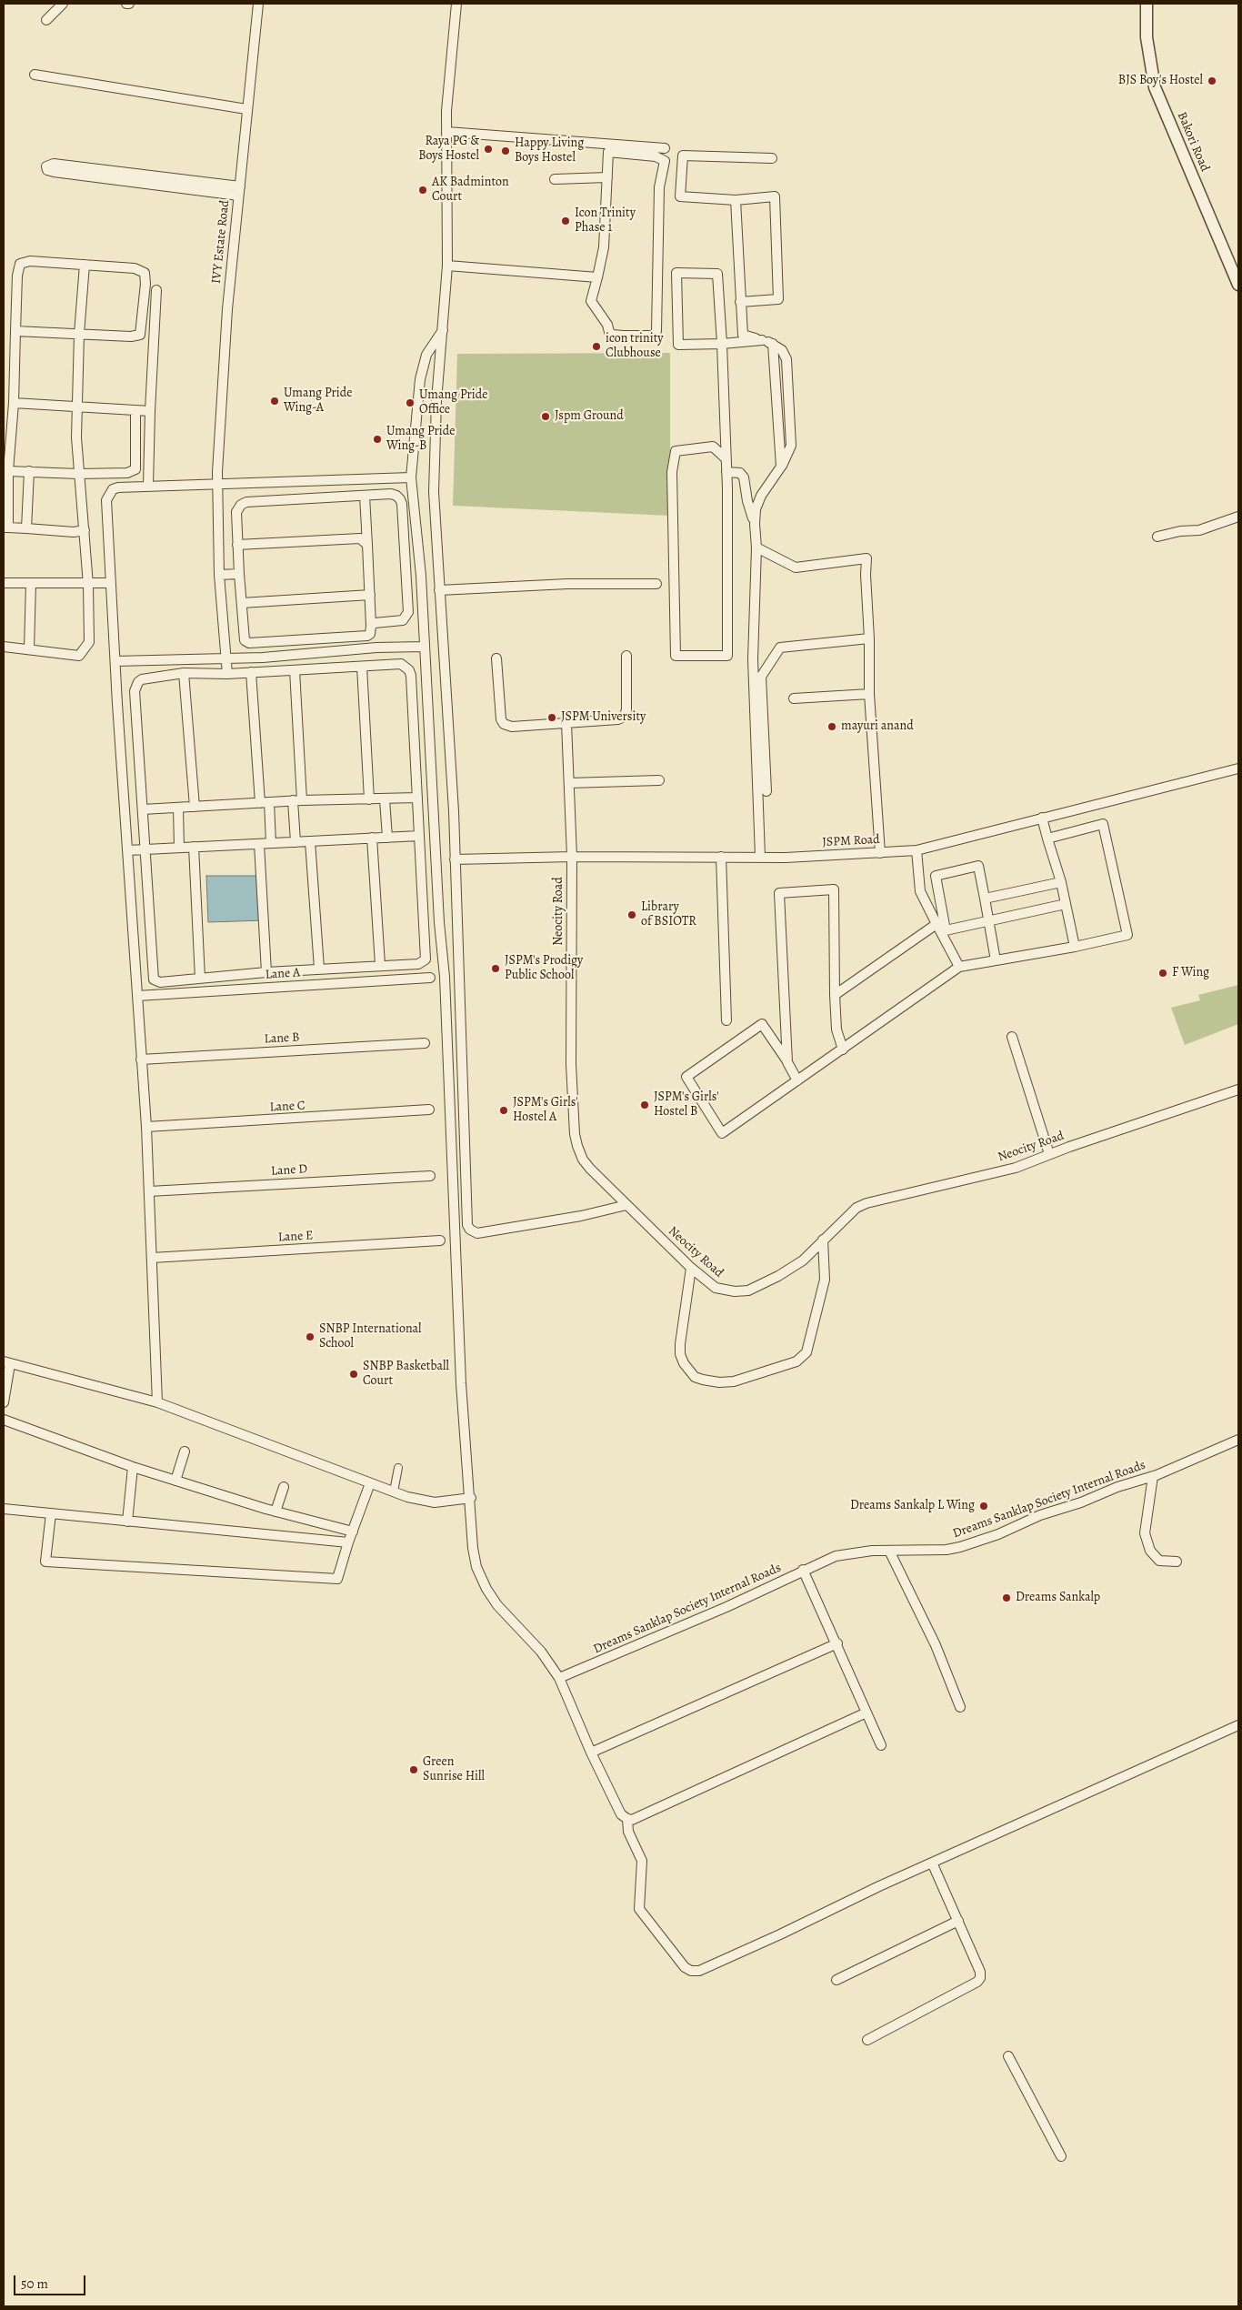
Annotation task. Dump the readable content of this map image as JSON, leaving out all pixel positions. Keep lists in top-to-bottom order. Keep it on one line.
{"streets":{"street":["Bakori Road","IVY Estate Road","JSPM Road","Neocity Road","Lane A","Lane B","Lane C","Lane D","Lane E","Dreams Sanklap Society Internal Roads"]},"crossings":[["JSPM Road","Neocity Road"]],"places":["BJS Boy's Hostel","Raya PG & Boys Hostel","Happy Living Boys Hostel","AK Badminton Court","Icon Trinity Phase 1","icon trinity Clubhouse","Umang Pride Wing-A","Umang Pride Office","Jspm Ground","Umang Pride Wing-B","JSPM University","mayuri anand","Library of BSIOTR","JSPM's Prodigy Public School","F Wing","JSPM's Girls' Hostel B","JSPM's Girls' Hostel A","SNBP International School","SNBP Basketball Court","Dreams Sankalp L Wing","Dreams Sankalp","Green Sunrise Hill"],"scale_bar":"50 m"}
